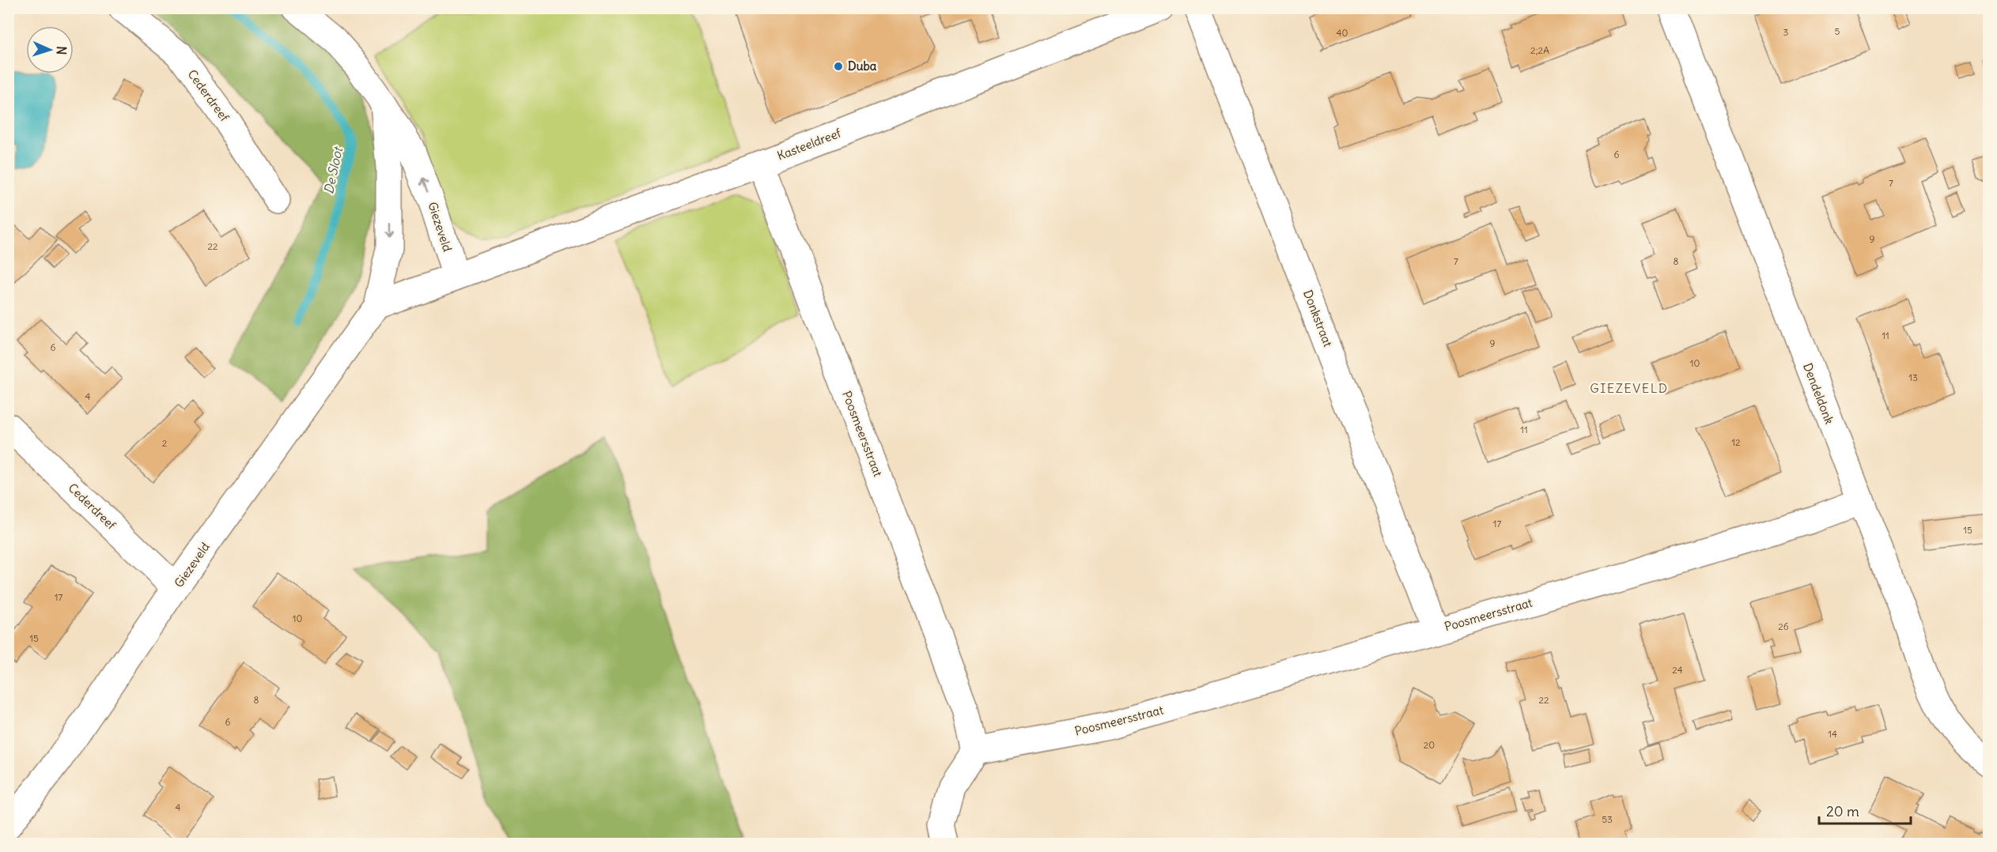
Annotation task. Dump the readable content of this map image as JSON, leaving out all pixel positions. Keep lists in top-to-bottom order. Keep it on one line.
{"streets":{"street":["Cederdreef","Kasteeldreef","Giezeveld","Donkstraat","Dendeldonk","Poosmeersstraat"]},"crossings":[["Cederdreef","Giezeveld"],["Kasteeldreef","Giezeveld"],["Kasteeldreef","Poosmeersstraat"],["Donkstraat","Poosmeersstraat"],["Dendeldonk","Poosmeersstraat"]],"districts":["GIEZEVELD"],"water":["De Sloot"],"places":["Duba"],"house_numbers":["5","3","40","2;2A","6","7","9","22","7","8","11","9","6","10","13","4","11","12","2","17","15","17","10","26","15","24","8","22","6","14","20","4","53"],"scale_bar":"20 m","north":"right"}
